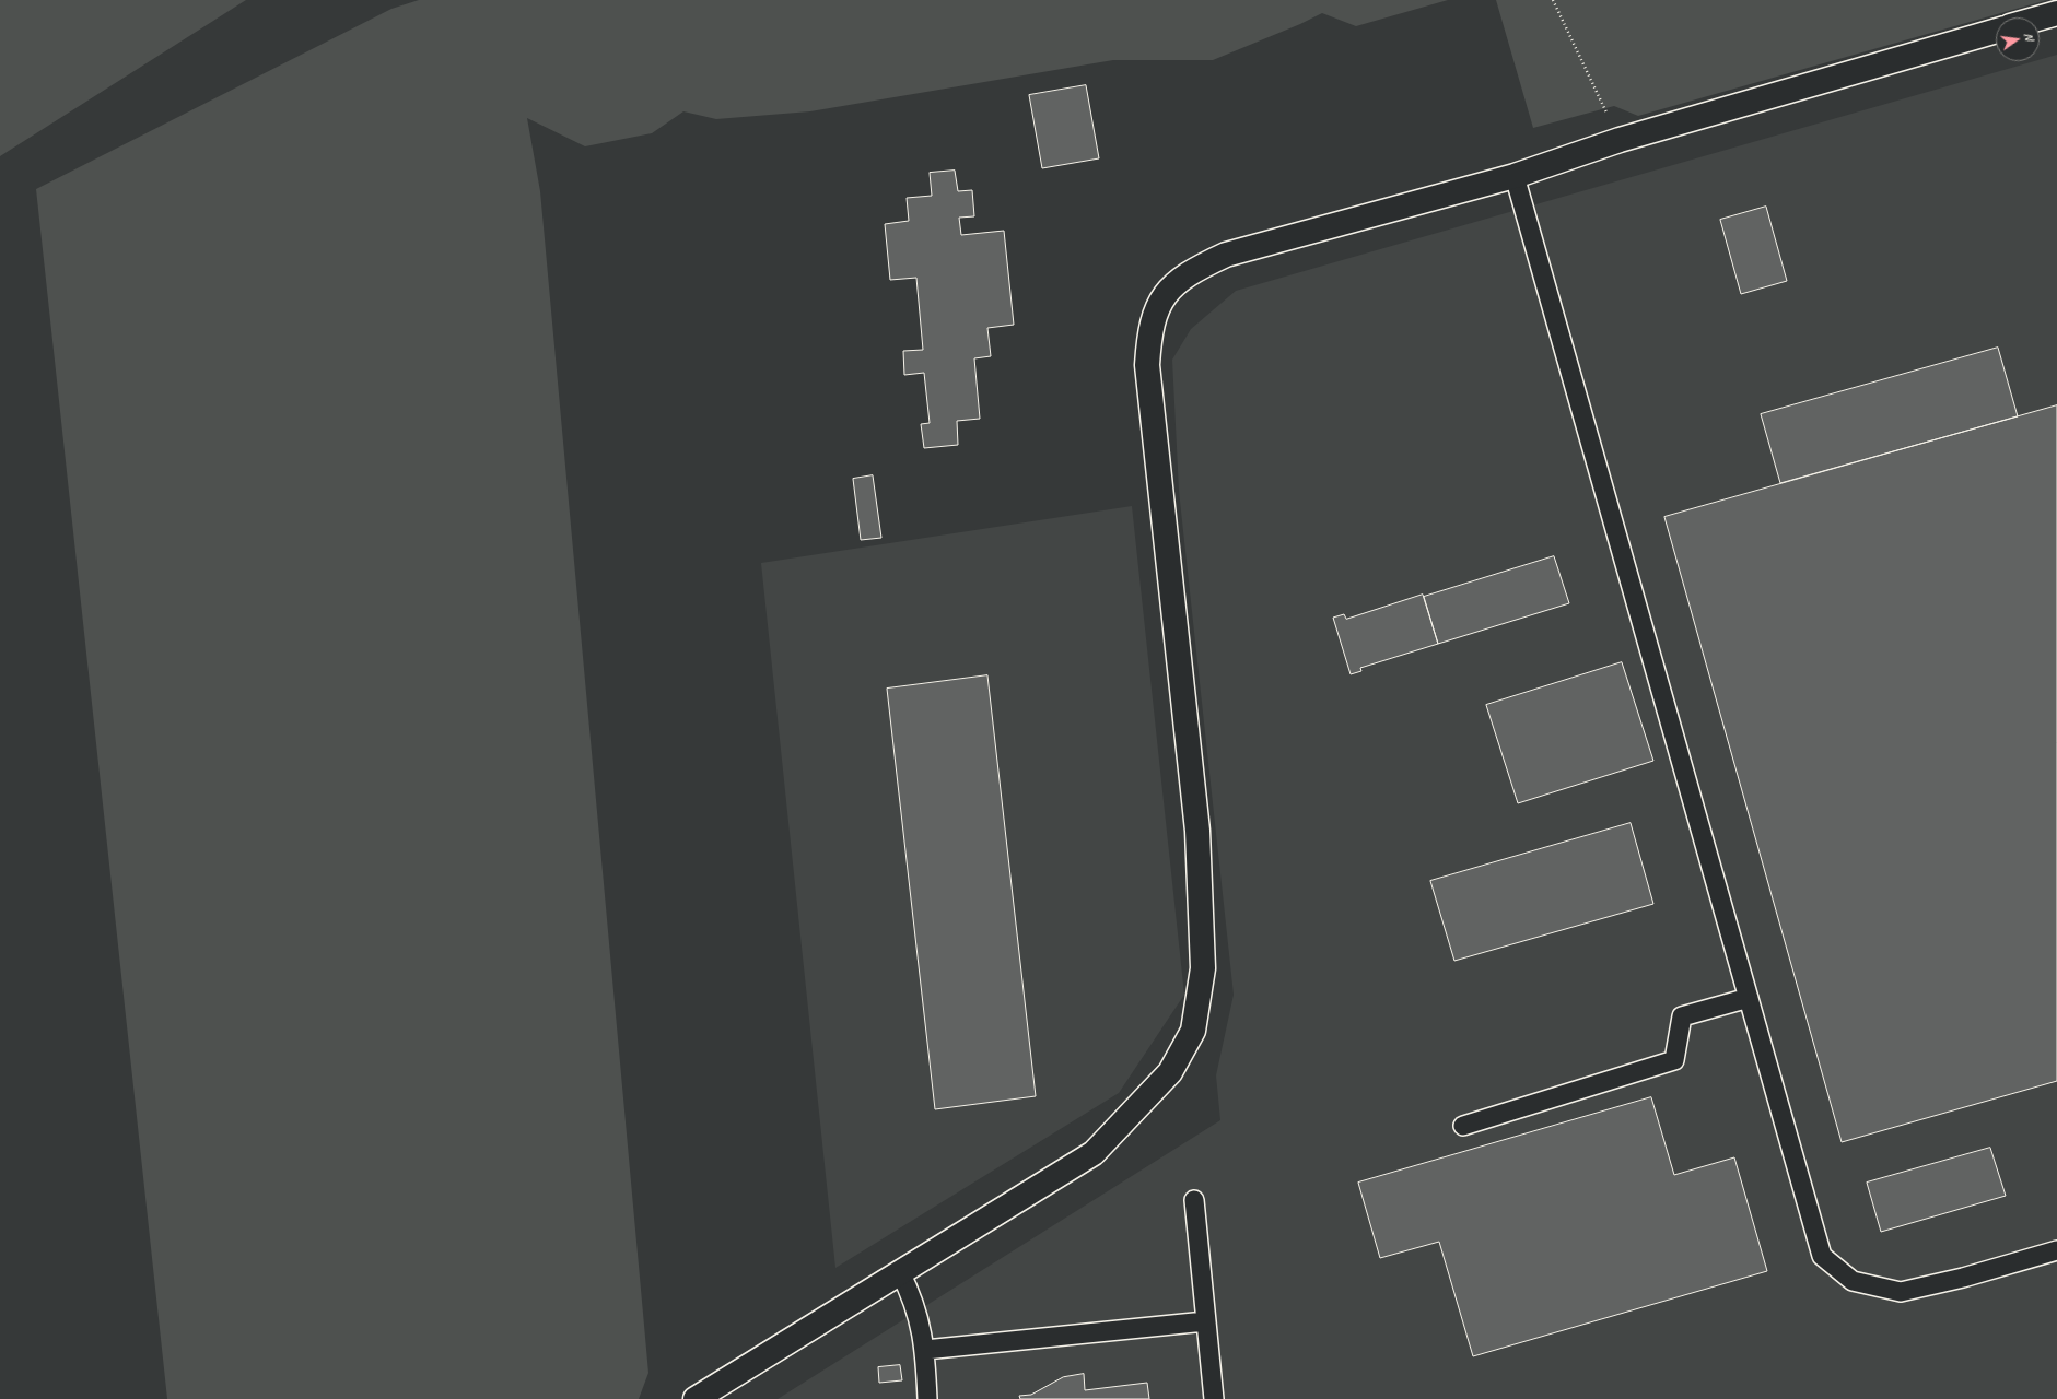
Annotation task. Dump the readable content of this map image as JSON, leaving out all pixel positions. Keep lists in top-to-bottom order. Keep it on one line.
{"north":"right"}
